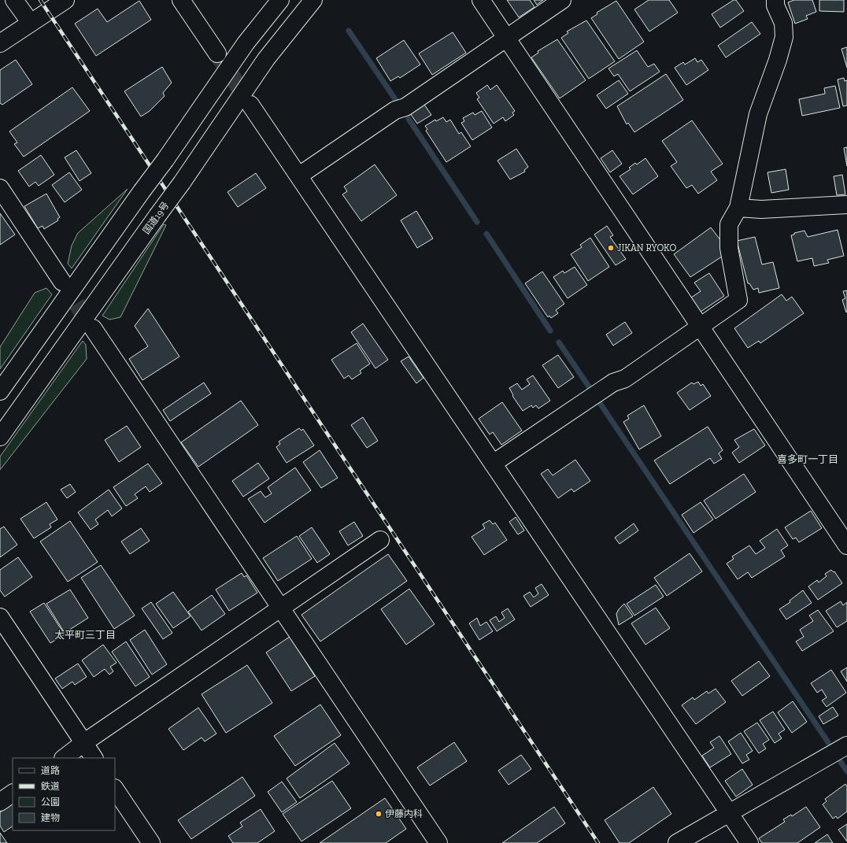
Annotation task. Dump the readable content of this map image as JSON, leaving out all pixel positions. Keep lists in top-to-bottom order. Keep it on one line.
{"streets":{"main road":["国道19号"]},"districts":["喜多町一丁目","太平町三丁目"],"places":["JIKAN RYOKO","伊藤内科"],"legend":["道路","鉄道","公園","建物"]}
